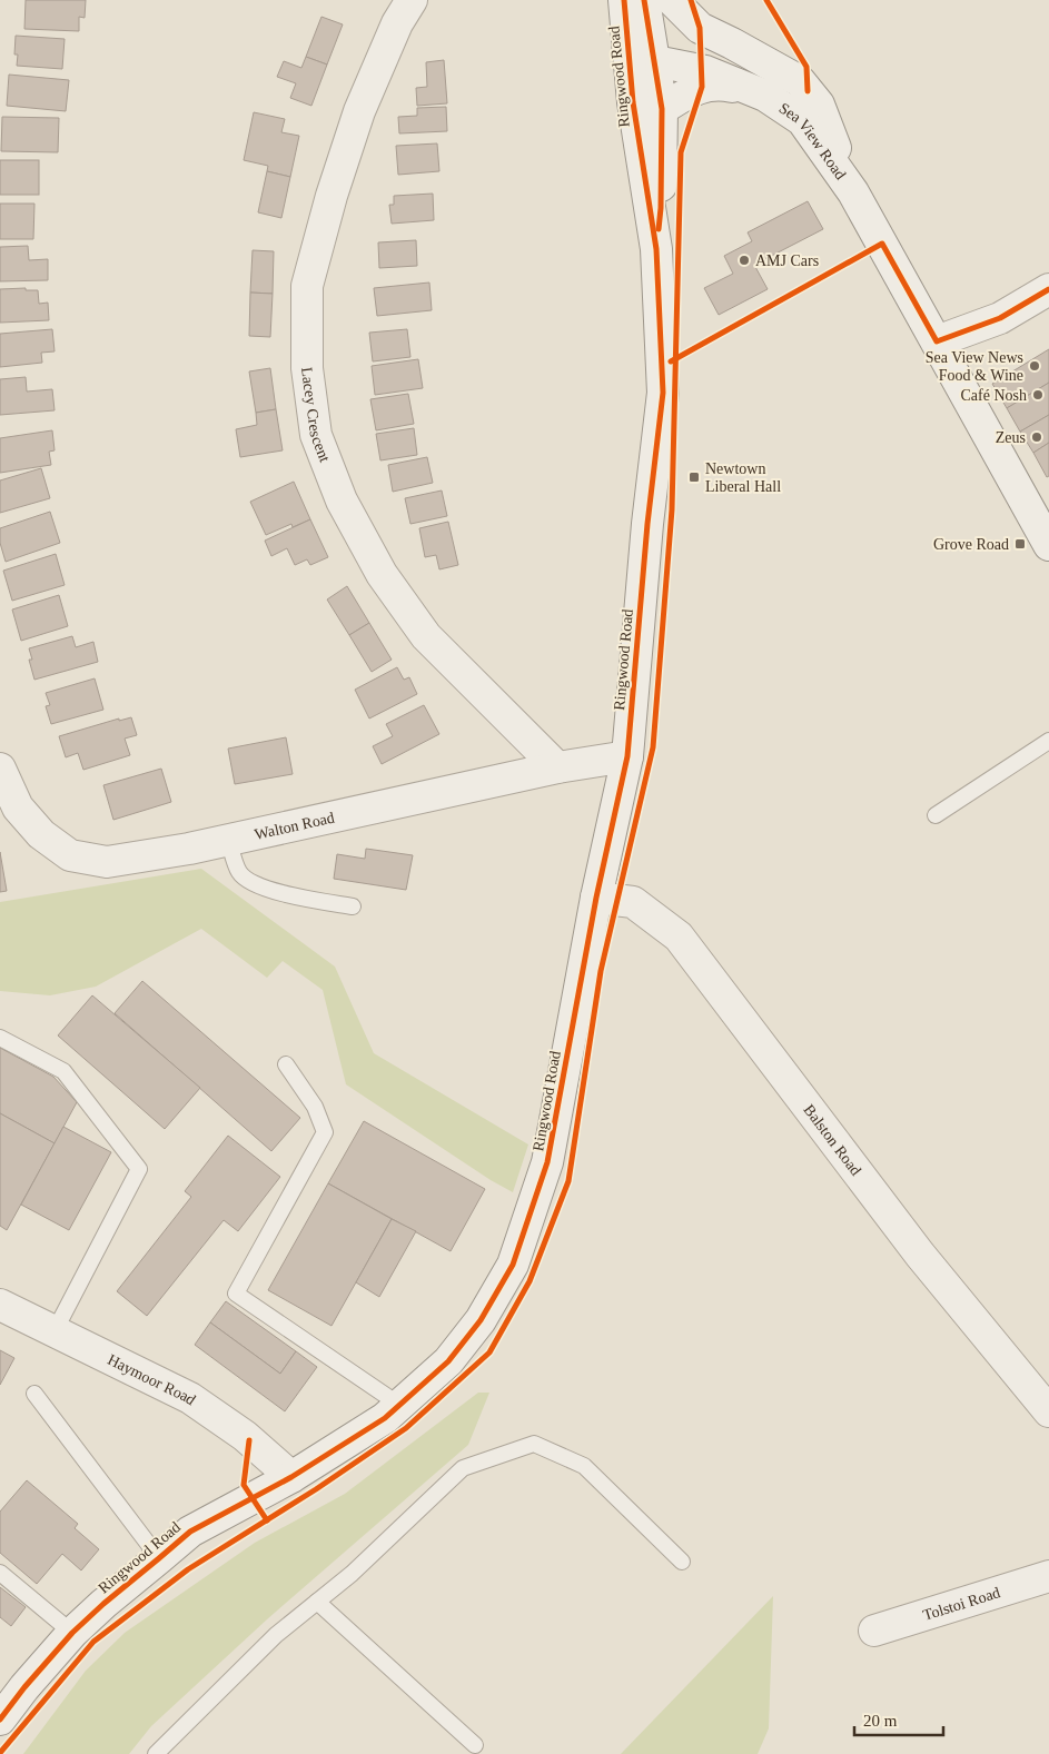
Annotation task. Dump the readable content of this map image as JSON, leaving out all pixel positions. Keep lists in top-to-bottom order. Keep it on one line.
{"streets":{"main road":["Ringwood Road","Sea View Road","Lacey Crescent","Walton Road","Balston Road","Haymoor Road","Tolstoi Road"]},"crossings":[["Ringwood Road","Sea View Road"],["Ringwood Road","Walton Road"],["Ringwood Road","Balston Road"],["Ringwood Road","Haymoor Road"],["Lacey Crescent","Walton Road"]],"places":{"other":["AMJ Cars","Sea View News Food & Wine","Café Nosh","Zeus"],"transit":["Newtown Liberal Hall","Grove Road"]},"scale_bar":"20 m"}
